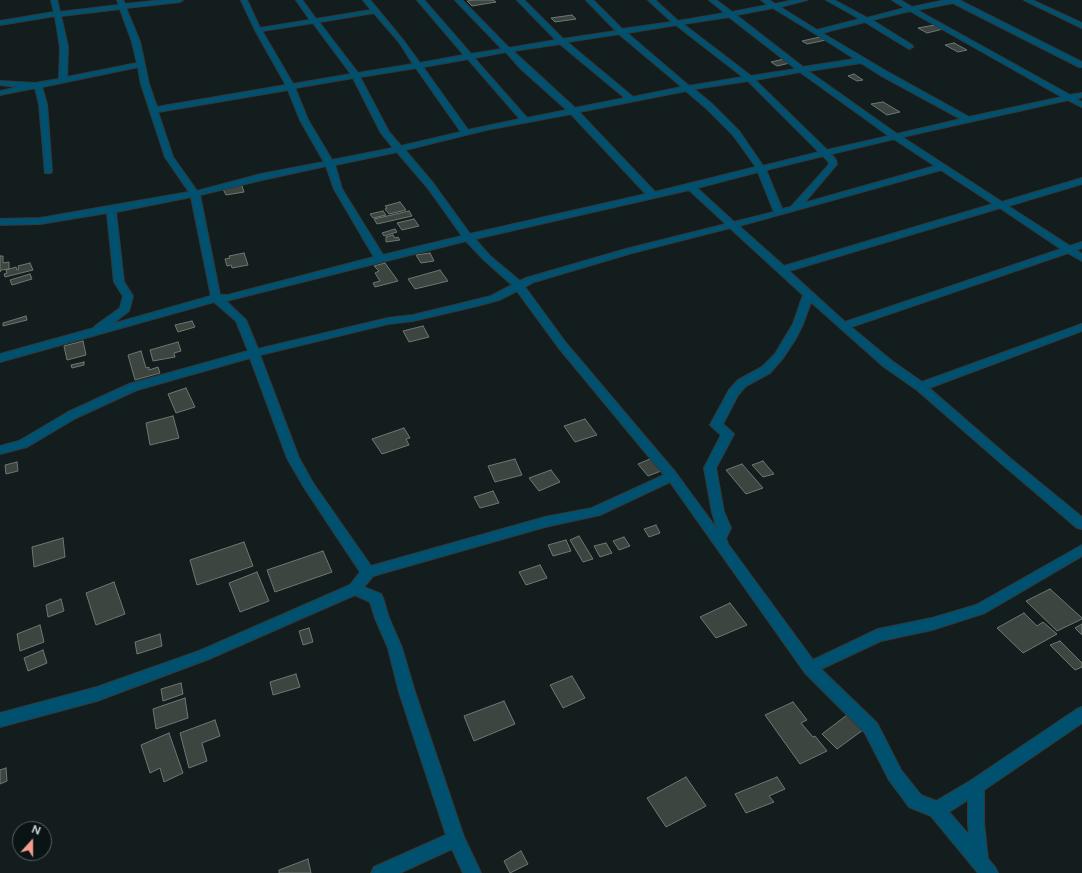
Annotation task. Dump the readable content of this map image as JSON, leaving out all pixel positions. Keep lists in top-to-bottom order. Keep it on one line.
{"north":"top"}
